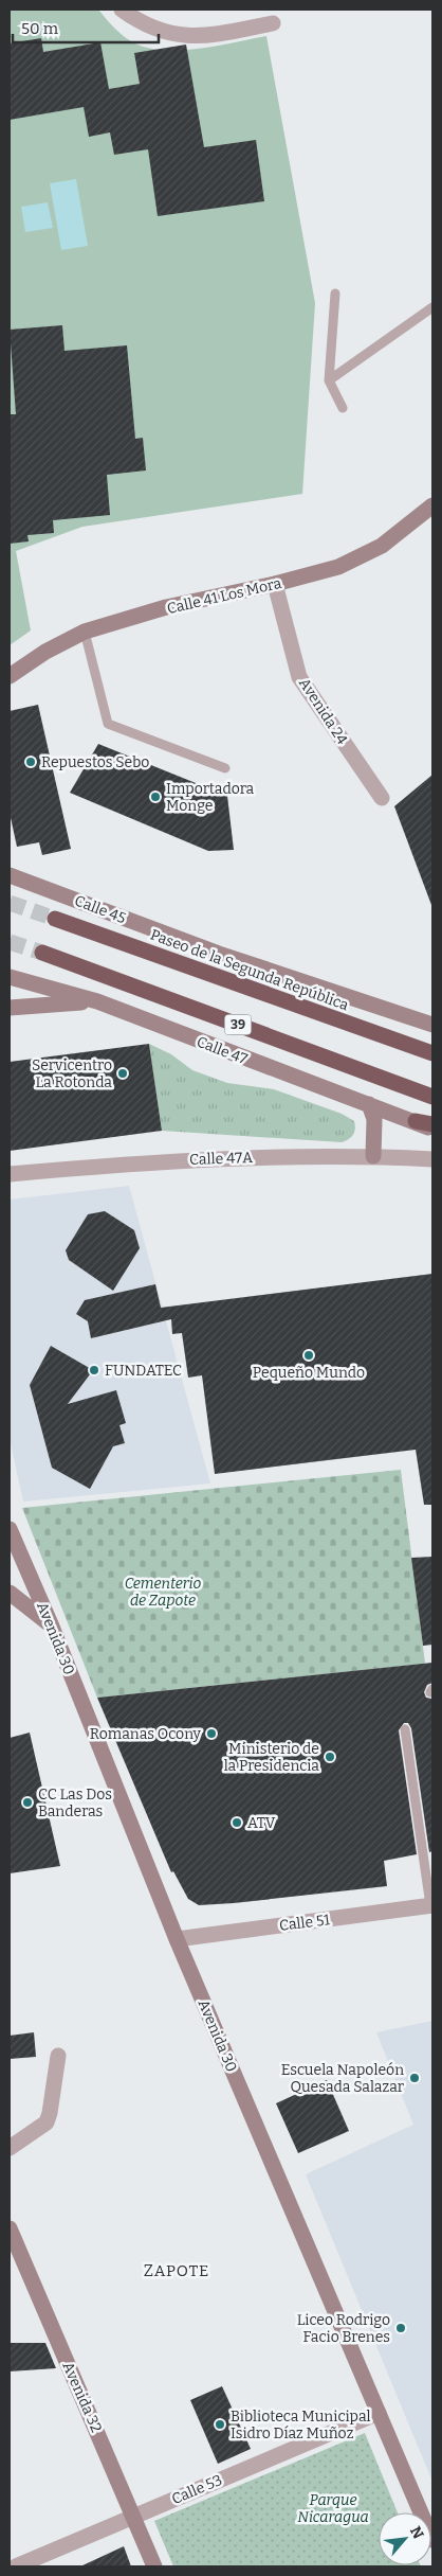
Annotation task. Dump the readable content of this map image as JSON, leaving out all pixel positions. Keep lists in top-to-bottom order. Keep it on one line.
{"streets":{"highway":["Paseo de la Segunda República","39"],"main road":["Calle 41 Los Mora","Calle 45","Calle 47","Avenida 30","Avenida 32"],"street":["Avenida 24","Calle 47A","Calle 51","Calle 53"]},"crossings":[["Calle 41 Los Mora","Avenida 24"],["Avenida 30","Calle 51"],["Avenida 30","Calle 53"],["Avenida 32","Calle 53"]],"districts":["ZAPOTE"],"parks":["Cementerio de Zapote","Parque Nicaragua"],"places":["Repuestos Sebo","Importadora Monge","Servicentro La Rotonda","Pequeño Mundo","FUNDATEC","Romanas Ocony","Ministerio de la Presidencia","CC Las Dos Banderas","ATV","Escuela Napoleón Quesada Salazar","Liceo Rodrigo Facio Brenes","Biblioteca Municipal Isidro Díaz Muñoz"],"scale_bar":"50 m","north":"top right"}
